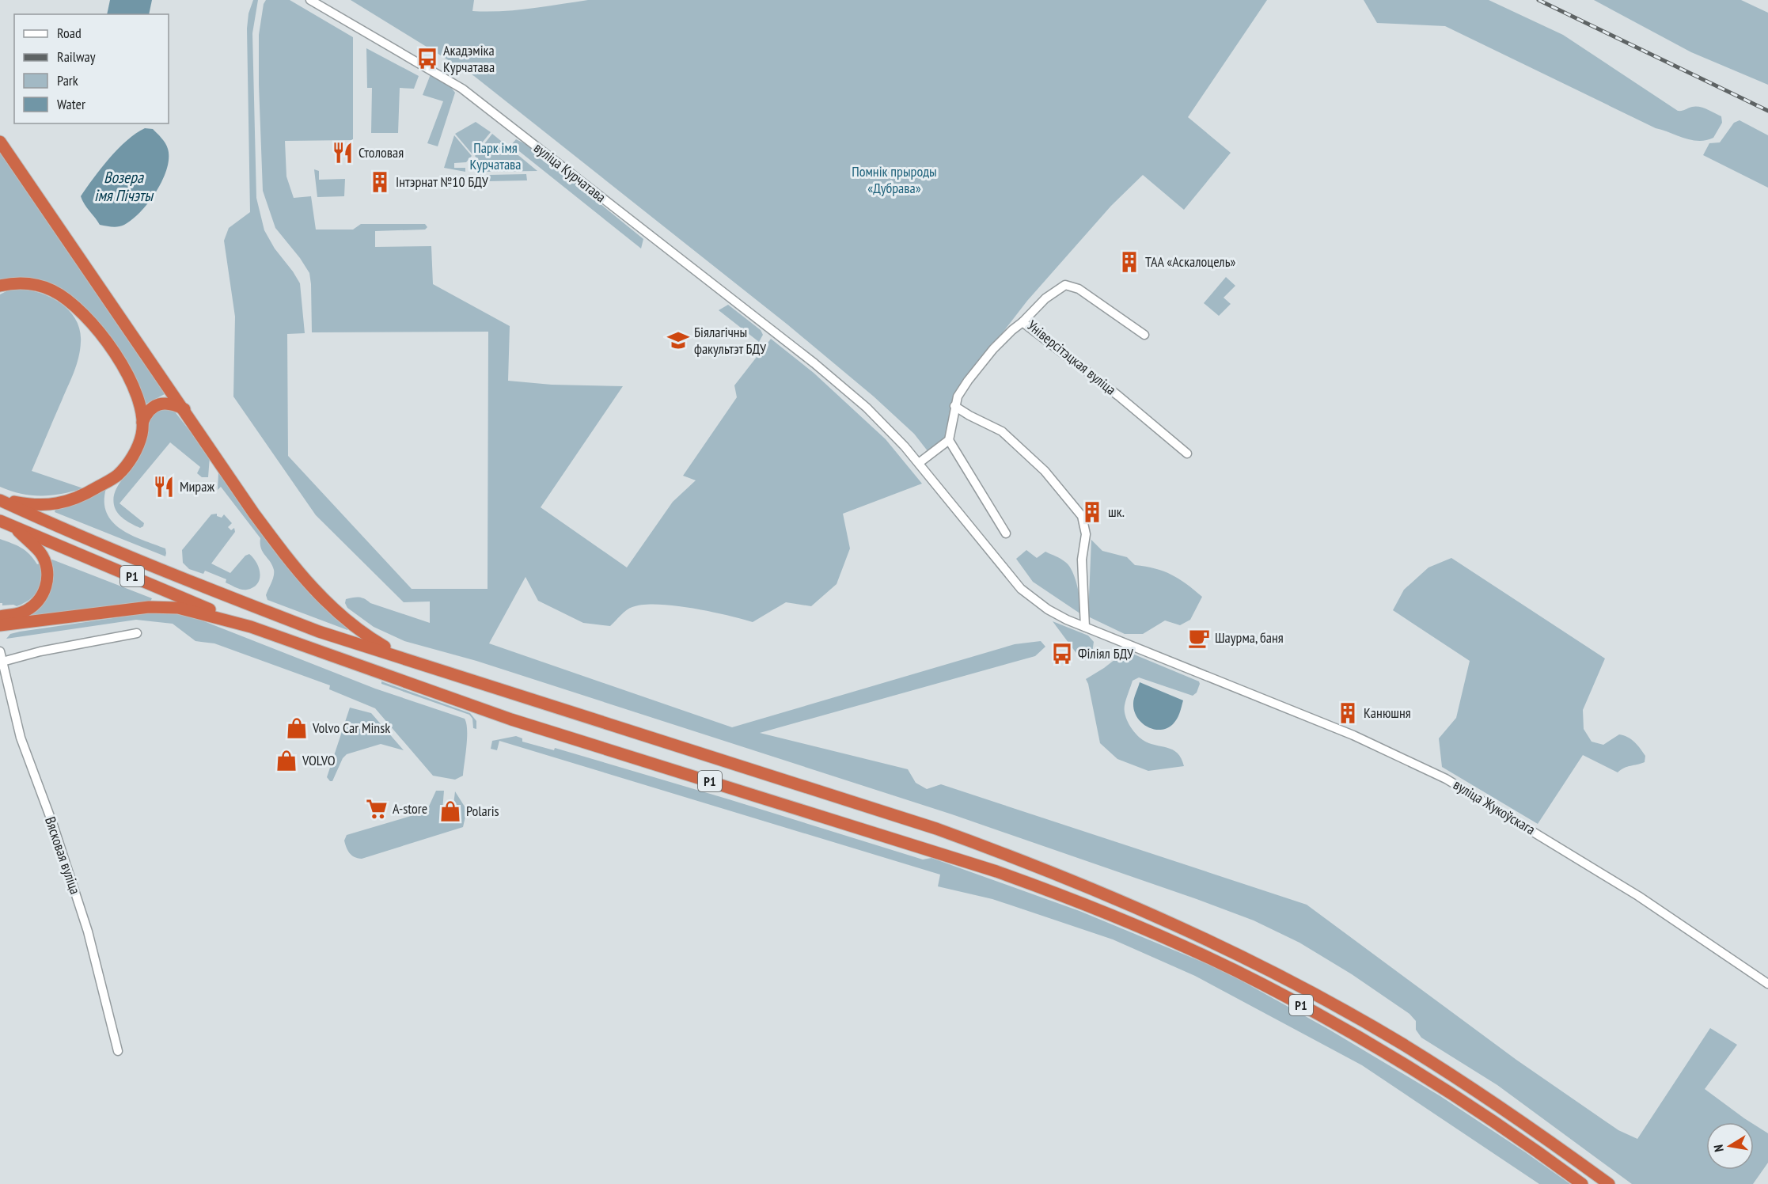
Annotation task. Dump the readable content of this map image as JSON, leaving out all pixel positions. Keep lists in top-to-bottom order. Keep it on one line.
{"streets":{"highway":["Р1"],"street":["вуліца Курчатава","Універсітэцкая вуліца","вуліца Жукоўскага","Вясковая вуліца"]},"crossings":[["вуліца Курчатава","вуліца Жукоўскага"]],"water":["Возера імя Пічэты"],"parks":["Парк імя Курчатава","Помнік прыроды «Дубрава»"],"places":{"bus stop":["Акадэміка Курчатава","Філіял БДУ"],"restaurant":["Столовая","Мираж"],"building":["Інтэрнат №10 БДУ","ТАА «Аскалоцель»","шк.","Канюшня"],"school or university":["Біялагічны факультэт БДУ"],"cafe":["Шаурма, баня"],"shop":["Volvo Car Minsk","VOLVO","Polaris"],"supermarket":["А-store"]},"legend":["Road","Railway","Park","Water"],"north":"left"}
